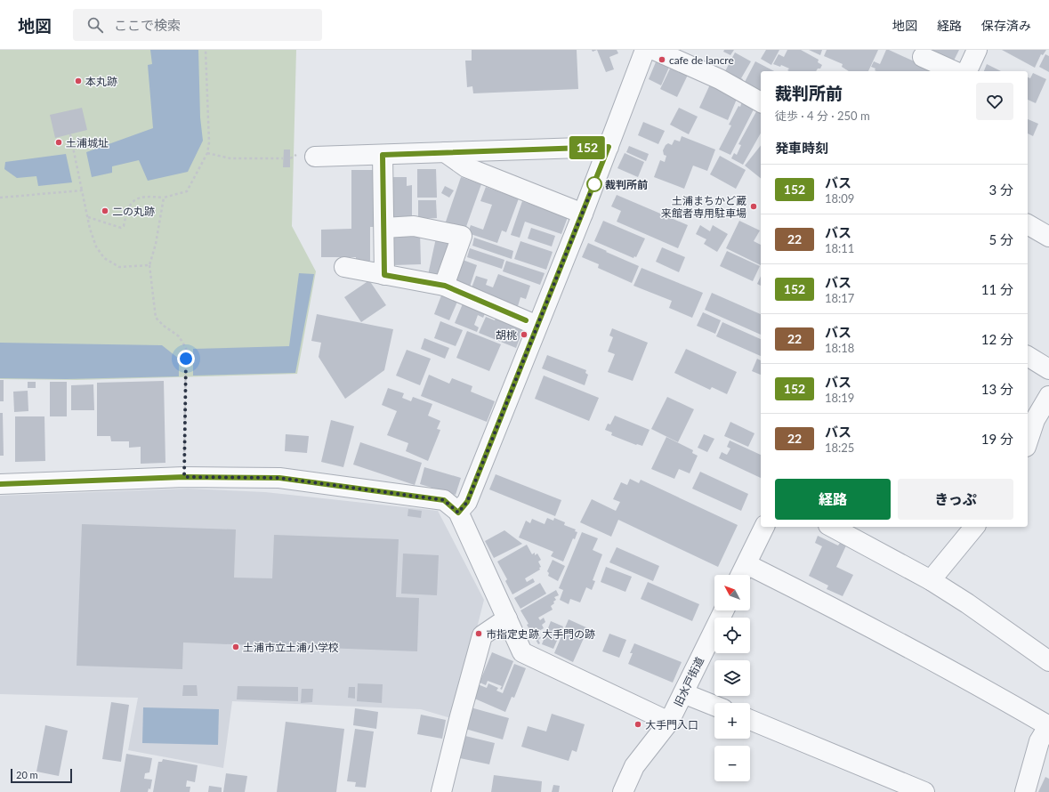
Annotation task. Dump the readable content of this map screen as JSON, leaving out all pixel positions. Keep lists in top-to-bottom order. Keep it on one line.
{"streets":{"street":["旧水戸街道"]},"places":["cafe de lancre","本丸跡","土浦城址","裁判所前","土浦まちかど蔵 来館者専用駐車場","二の丸跡","胡桃","市指定史跡 大手門の跡","土浦市立土浦小学校","大手門入口"],"lines":["bus line 152"],"scale_bar":"20 m","north":"top left","page":{"header":"地図","search":"ここで検索","nav":["地図","経路","保存済み"],"on_map":"152","heading":[["裁判所前","徒歩 · 4 分 · 250 m"],"発車時刻"],"list":[{"mark":"152","name":"バス","note":"18:09","value":"3 分"},{"mark":"22","name":"バス","note":"18:11","value":"5 分"},{"mark":"152","name":"バス","note":"18:17","value":"11 分"},{"mark":"22","name":"バス","note":"18:18","value":"12 分"},{"mark":"152","name":"バス","note":"18:19","value":"13 分"},{"mark":"22","name":"バス","note":"18:25","value":"19 分"}],"buttons":["経路","きっぷ"],"map_buttons":["+","−"],"scale":"20 m"}}
